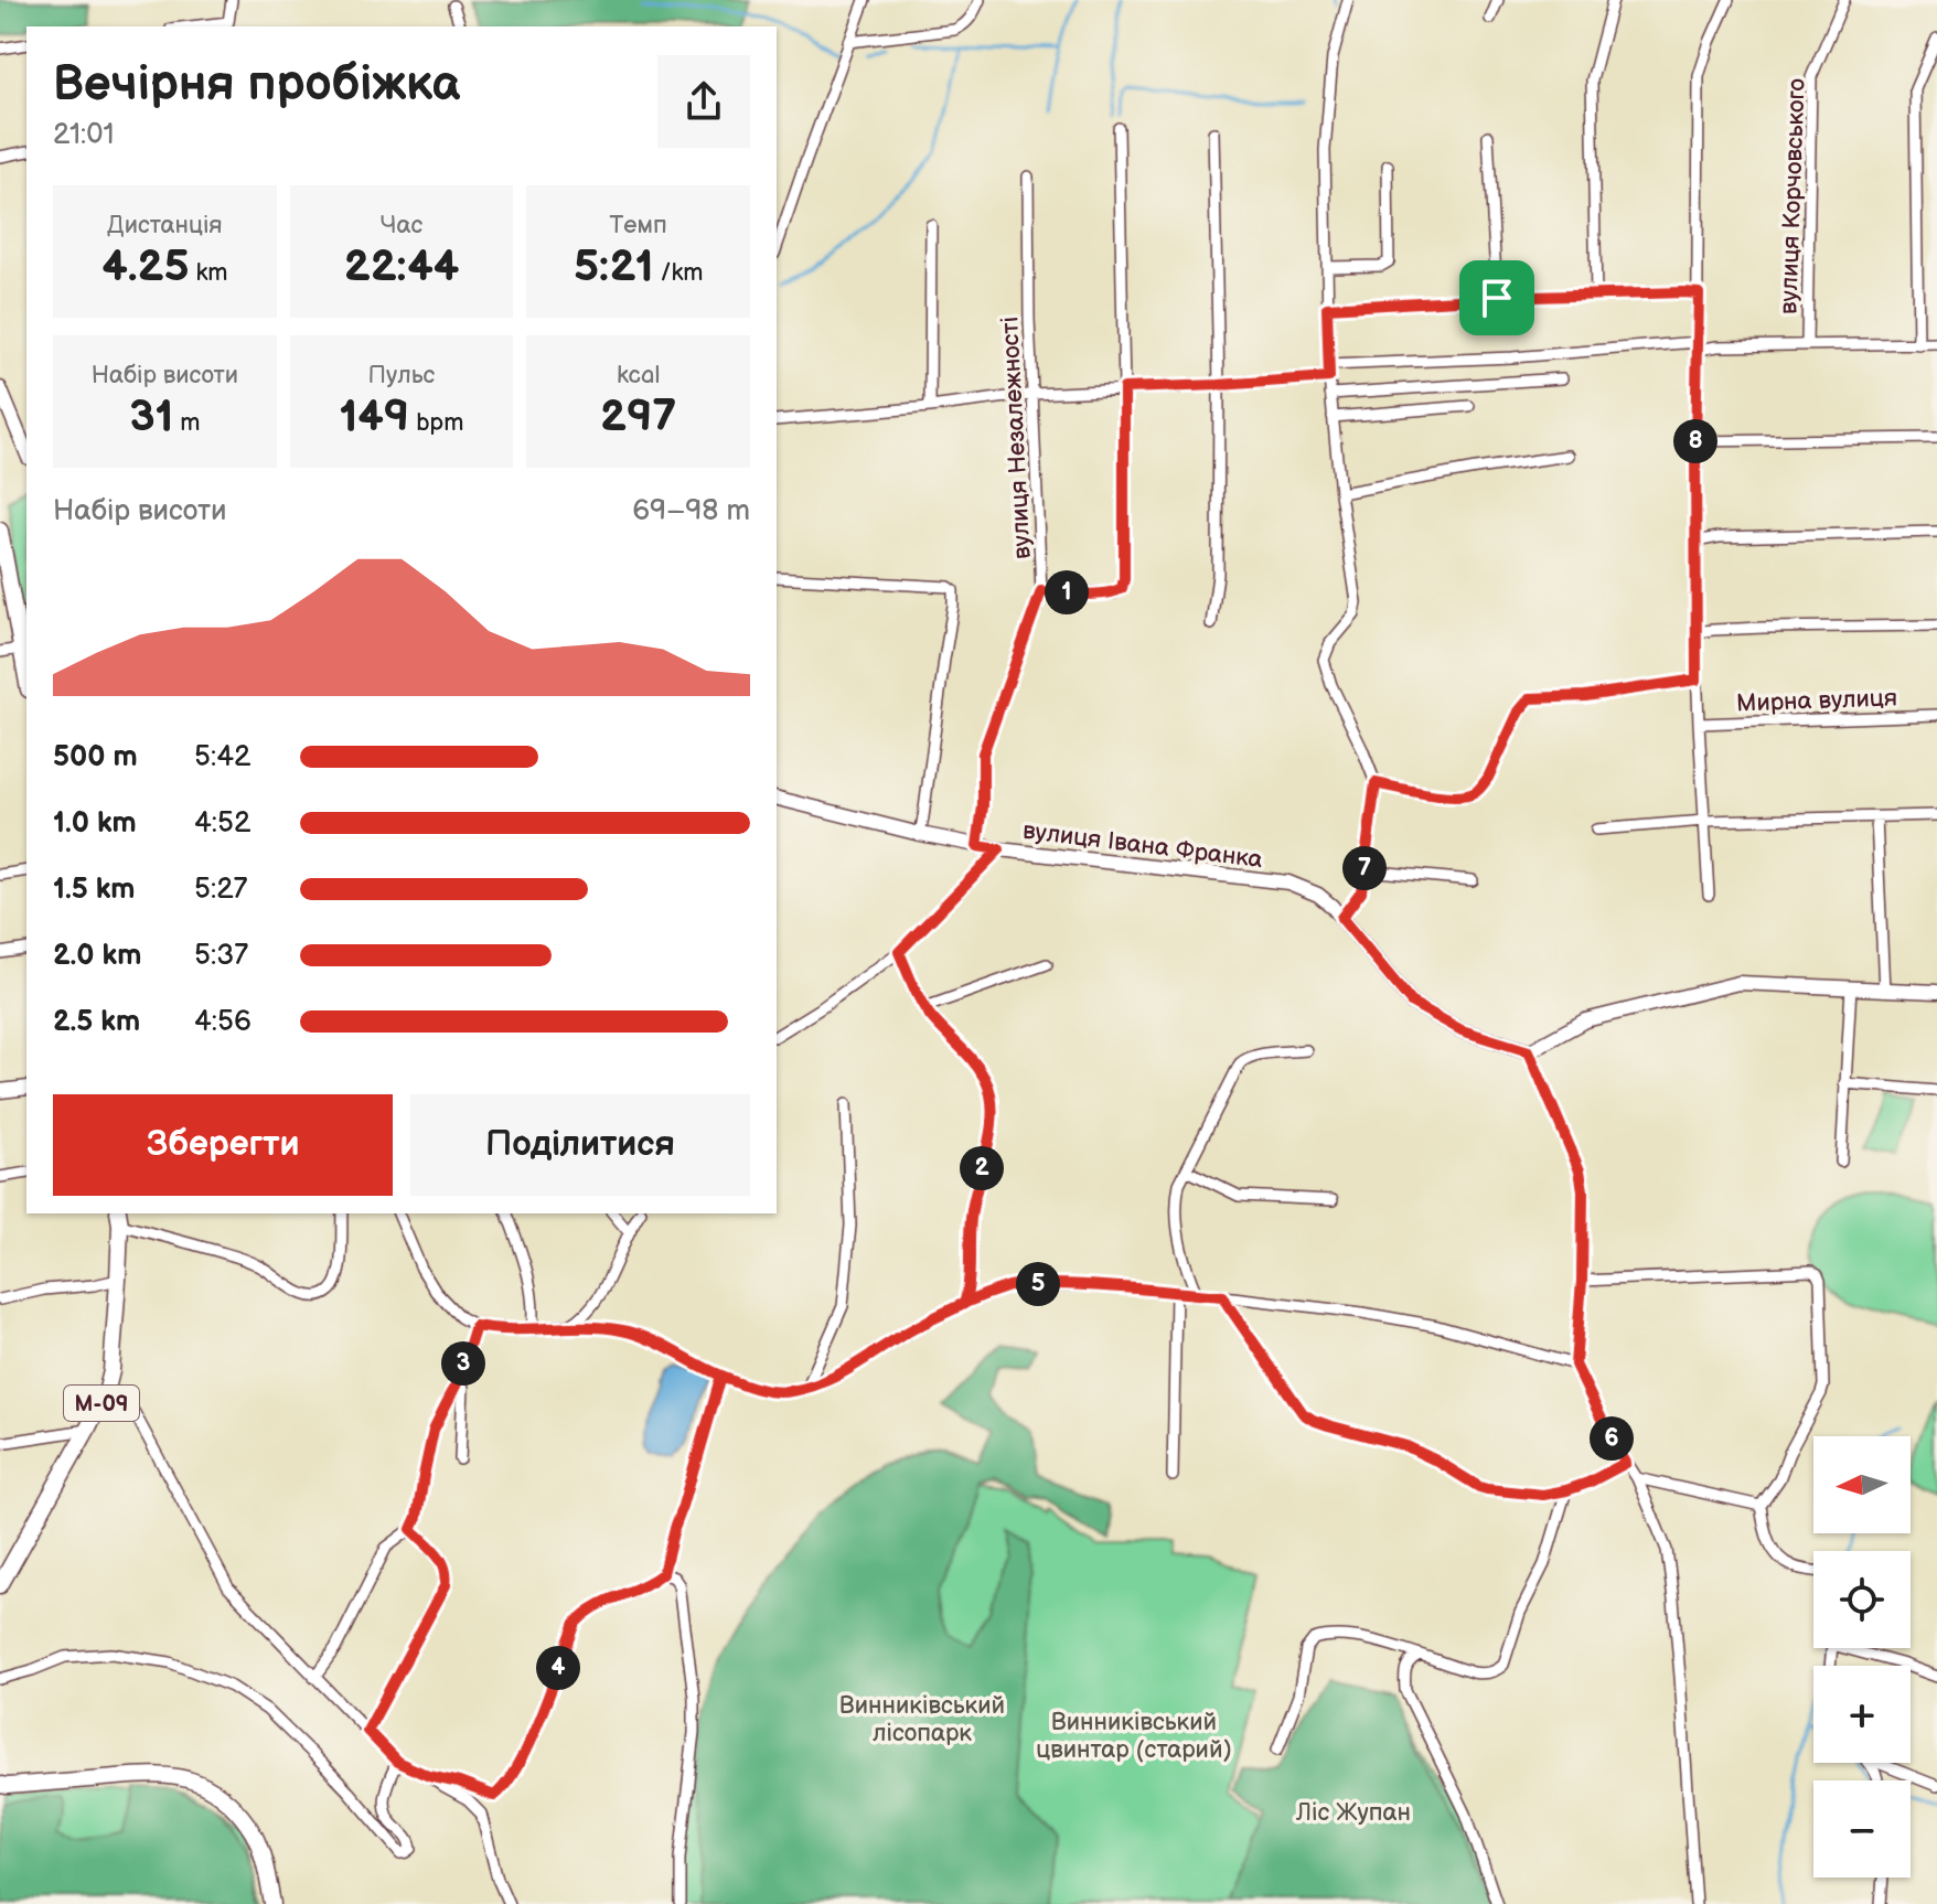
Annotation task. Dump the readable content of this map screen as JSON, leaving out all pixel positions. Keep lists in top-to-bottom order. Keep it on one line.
{"streets":{"main road":["М-09"],"street":["вулиця Корчовського","вулиця Незалежності","Мирна вулиця","вулиця Івана Франка"]},"crossings":[["вулиця Незалежності","вулиця Івана Франка"]],"parks":["Винниківський лісопарк","Винниківський цвинтар (старий)","Ліс Жупан"],"north":"left","page":{"heading":["Вечірня пробіжка","21:01"],"stats":[["Дистанція","4.25 km"],["Час","22:44"],["Темп","5:21 /km"],["Набір висоти","31 m"],["Пульс","149 bpm"],["kcal","297"]],"pins":["8","1","7","2","5","3","6","4"],"chart":["Набір висоти","69–98 m"],"list":[{"name":"500 m","note":"5:42"},{"name":"1.0 km","note":"4:52"},{"name":"1.5 km","note":"5:27"},{"name":"2.0 km","note":"5:37"},{"name":"2.5 km","note":"4:56"}],"buttons":["Зберегти","Поділитися"],"map_buttons":["+","−"]}}
